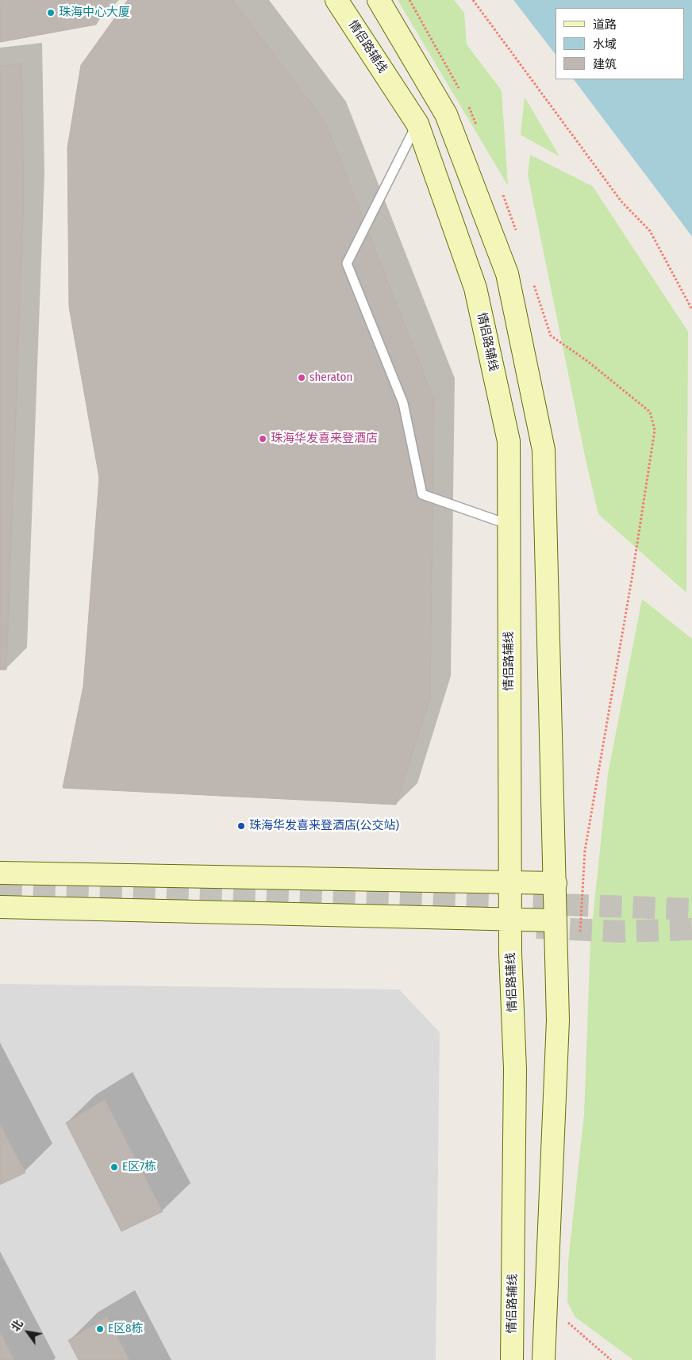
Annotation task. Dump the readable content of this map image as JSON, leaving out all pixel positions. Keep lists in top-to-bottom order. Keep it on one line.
{"streets":{"main road":["情侣路辅线"]},"places":["珠海中心大厦","sheraton","珠海华发喜来登酒店","珠海华发喜来登酒店(公交站)","E区7栋","E区8栋"],"legend":["道路","水域","建筑"],"north":"top left"}
